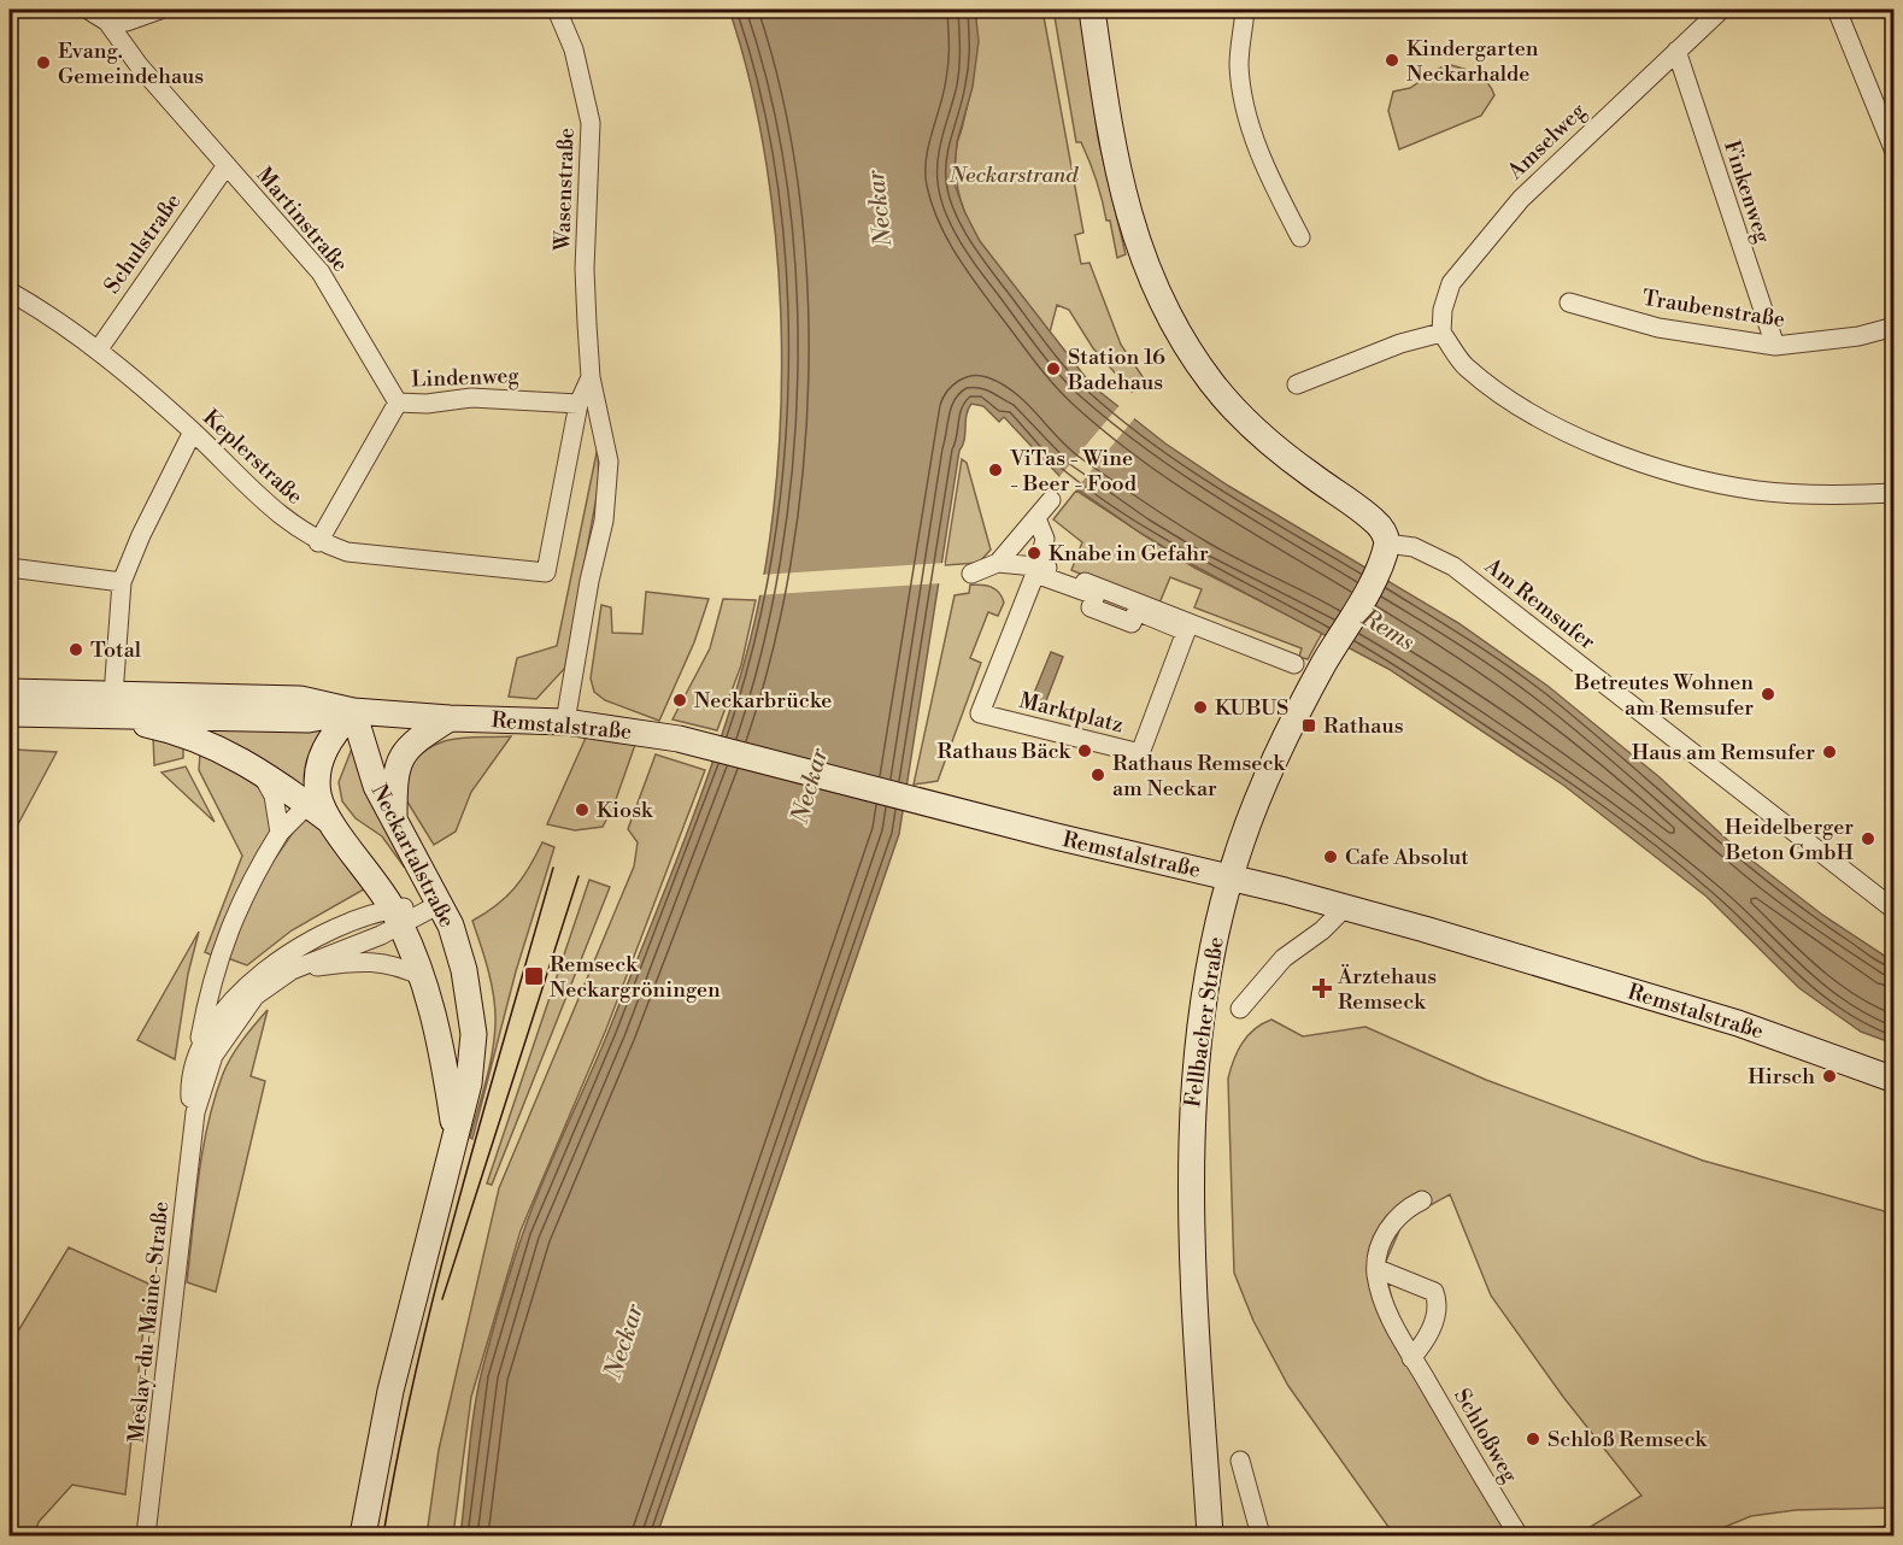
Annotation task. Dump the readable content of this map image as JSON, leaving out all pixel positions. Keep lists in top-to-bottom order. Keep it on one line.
{"streets":{"main road":["Remstalstraße","Neckartalstraße","Fellbacher Straße"],"street":["Amselweg","Wasenstraße","Finkenweg","Martinstraße","Schulstraße","Traubenstraße","Lindenweg","Keplerstraße","Am Remsufer","Marktplatz","Meslay-du-Maine-Straße","Schloßweg"]},"crossings":[["Amselweg","Finkenweg"],["Wasenstraße","Lindenweg"],["Wasenstraße","Keplerstraße"],["Wasenstraße","Remstalstraße"],["Finkenweg","Traubenstraße"],["Martinstraße","Schulstraße"],["Martinstraße","Lindenweg"],["Schulstraße","Keplerstraße"],["Am Remsufer","Fellbacher Straße"],["Remstalstraße","Neckartalstraße"],["Remstalstraße","Fellbacher Straße"],["Neckartalstraße","Meslay-du-Maine-Straße"]],"water":["Neckar","Rems"],"parks":["Neckarstrand"],"places":{"other":["Kindergarten Neckarhalde","Evang. Gemeindehaus","Station 16 Badehaus","ViTas - Wine - Beer - Food","Knabe in Gefahr","Total","Betreutes Wohnen am Remsufer","Neckarbrücke","KUBUS","Rathaus Bäck","Haus am Remsufer","Rathaus Remseck am Neckar","Kiosk","Heidelberger Beton GmbH","Cafe Absolut","Hirsch","Schloß Remseck"],"transit":["Rathaus","Remseck Neckargröningen"],"health":["Ärztehaus Remseck"]}}
